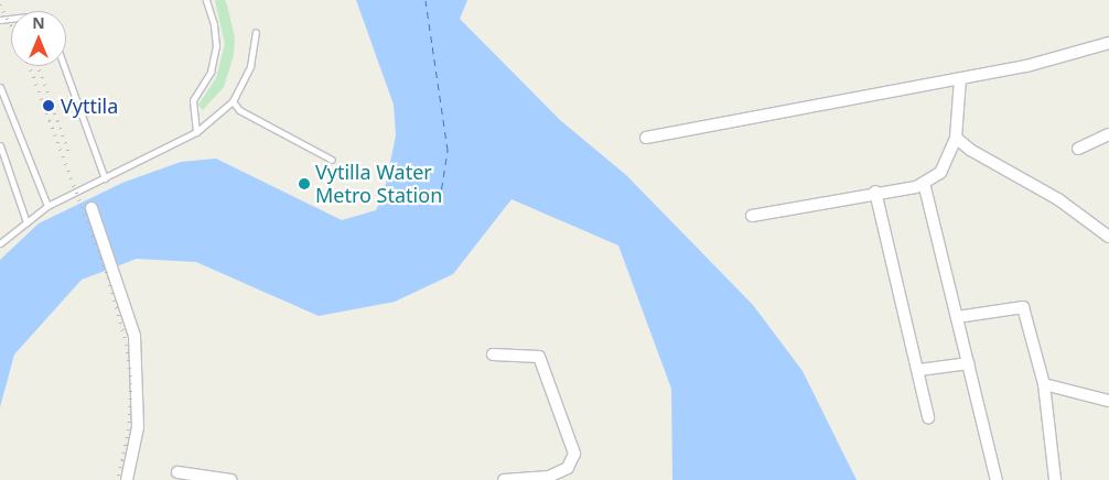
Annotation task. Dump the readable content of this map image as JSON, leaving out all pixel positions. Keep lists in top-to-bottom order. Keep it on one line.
{"places":["Vyttila","Vytilla Water Metro Station"],"north":"top"}
